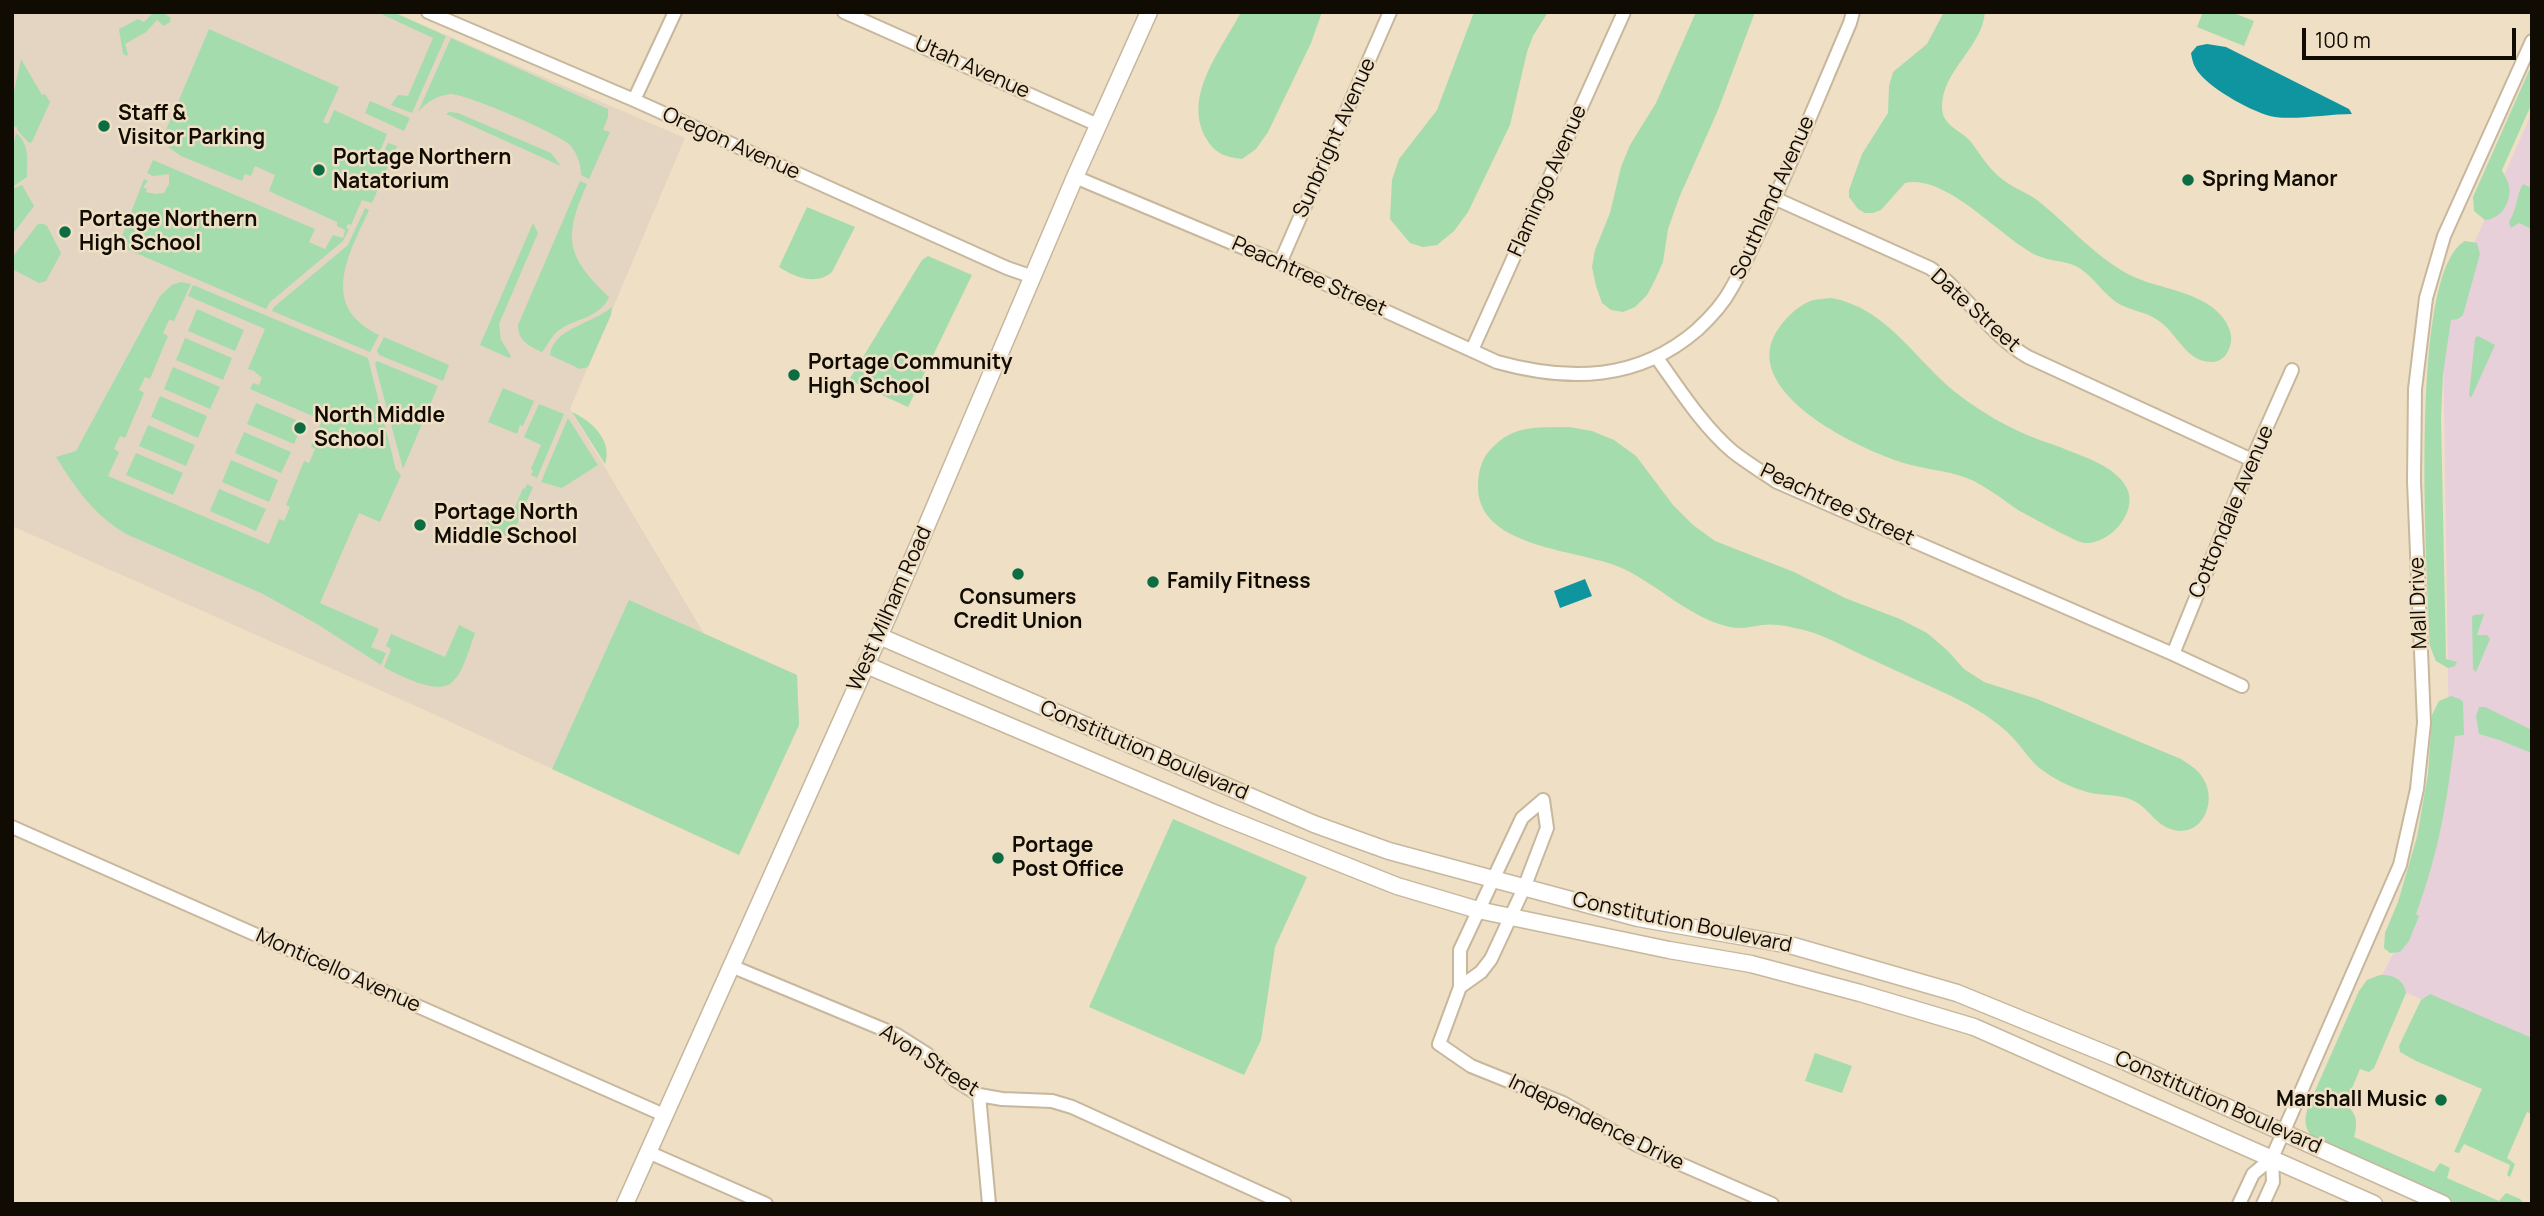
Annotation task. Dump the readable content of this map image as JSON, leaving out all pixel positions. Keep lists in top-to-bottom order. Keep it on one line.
{"streets":{"street":["Utah Avenue","Sunbright Avenue","Oregon Avenue","Flamingo Avenue","Southland Avenue","Peachtree Street","Date Street","Cottondale Avenue","Mall Drive","West Milham Road","Constitution Boulevard","Monticello Avenue","Avon Street","Independence Drive"]},"crossings":[["Utah Avenue","West Milham Road"],["Sunbright Avenue","Peachtree Street"],["Oregon Avenue","West Milham Road"],["Flamingo Avenue","Peachtree Street"],["Southland Avenue","Peachtree Street"],["Southland Avenue","Date Street"],["Peachtree Street","Cottondale Avenue"],["Peachtree Street","West Milham Road"],["Date Street","Cottondale Avenue"],["Mall Drive","Constitution Boulevard"],["West Milham Road","Constitution Boulevard"],["West Milham Road","Monticello Avenue"],["West Milham Road","Avon Street"],["Constitution Boulevard","Independence Drive"]],"places":["Staff & Visitor Parking","Portage Northern Natatorium","Spring Manor","Portage Northern High School","Portage Community High School","North Middle School","Portage North Middle School","Consumers Credit Union","Family Fitness","Portage Post Office","Marshall Music"],"scale_bar":"100 m"}
